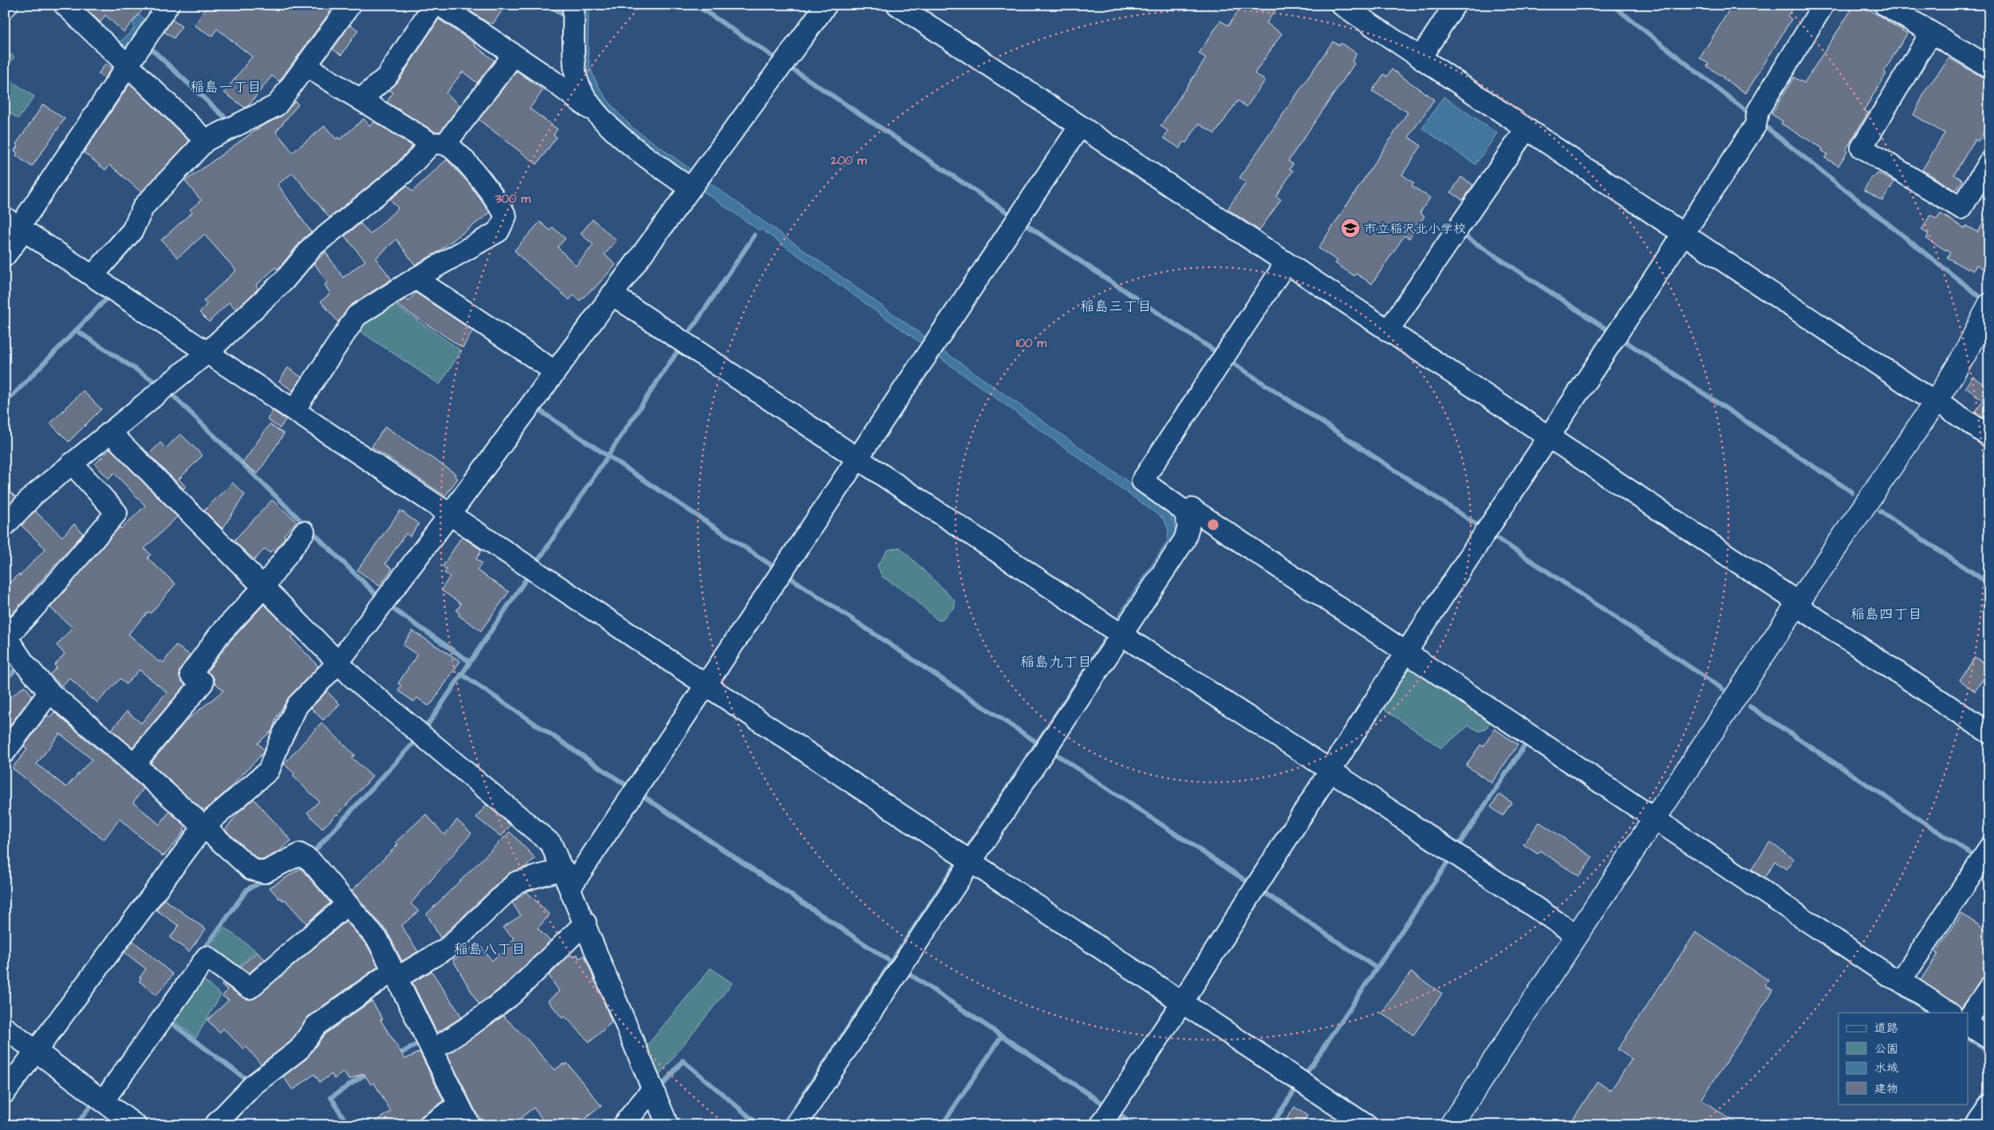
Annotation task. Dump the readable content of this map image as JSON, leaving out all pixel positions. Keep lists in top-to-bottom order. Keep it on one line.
{"districts":["稲島一丁目","稲島三丁目","稲島四丁目","稲島九丁目","稲島八丁目"],"places":{"school or university":["市立稲沢北小学校"]},"legend":["道路","公園","水域","建物"],"rings":["200 m","300 m","100 m"]}
